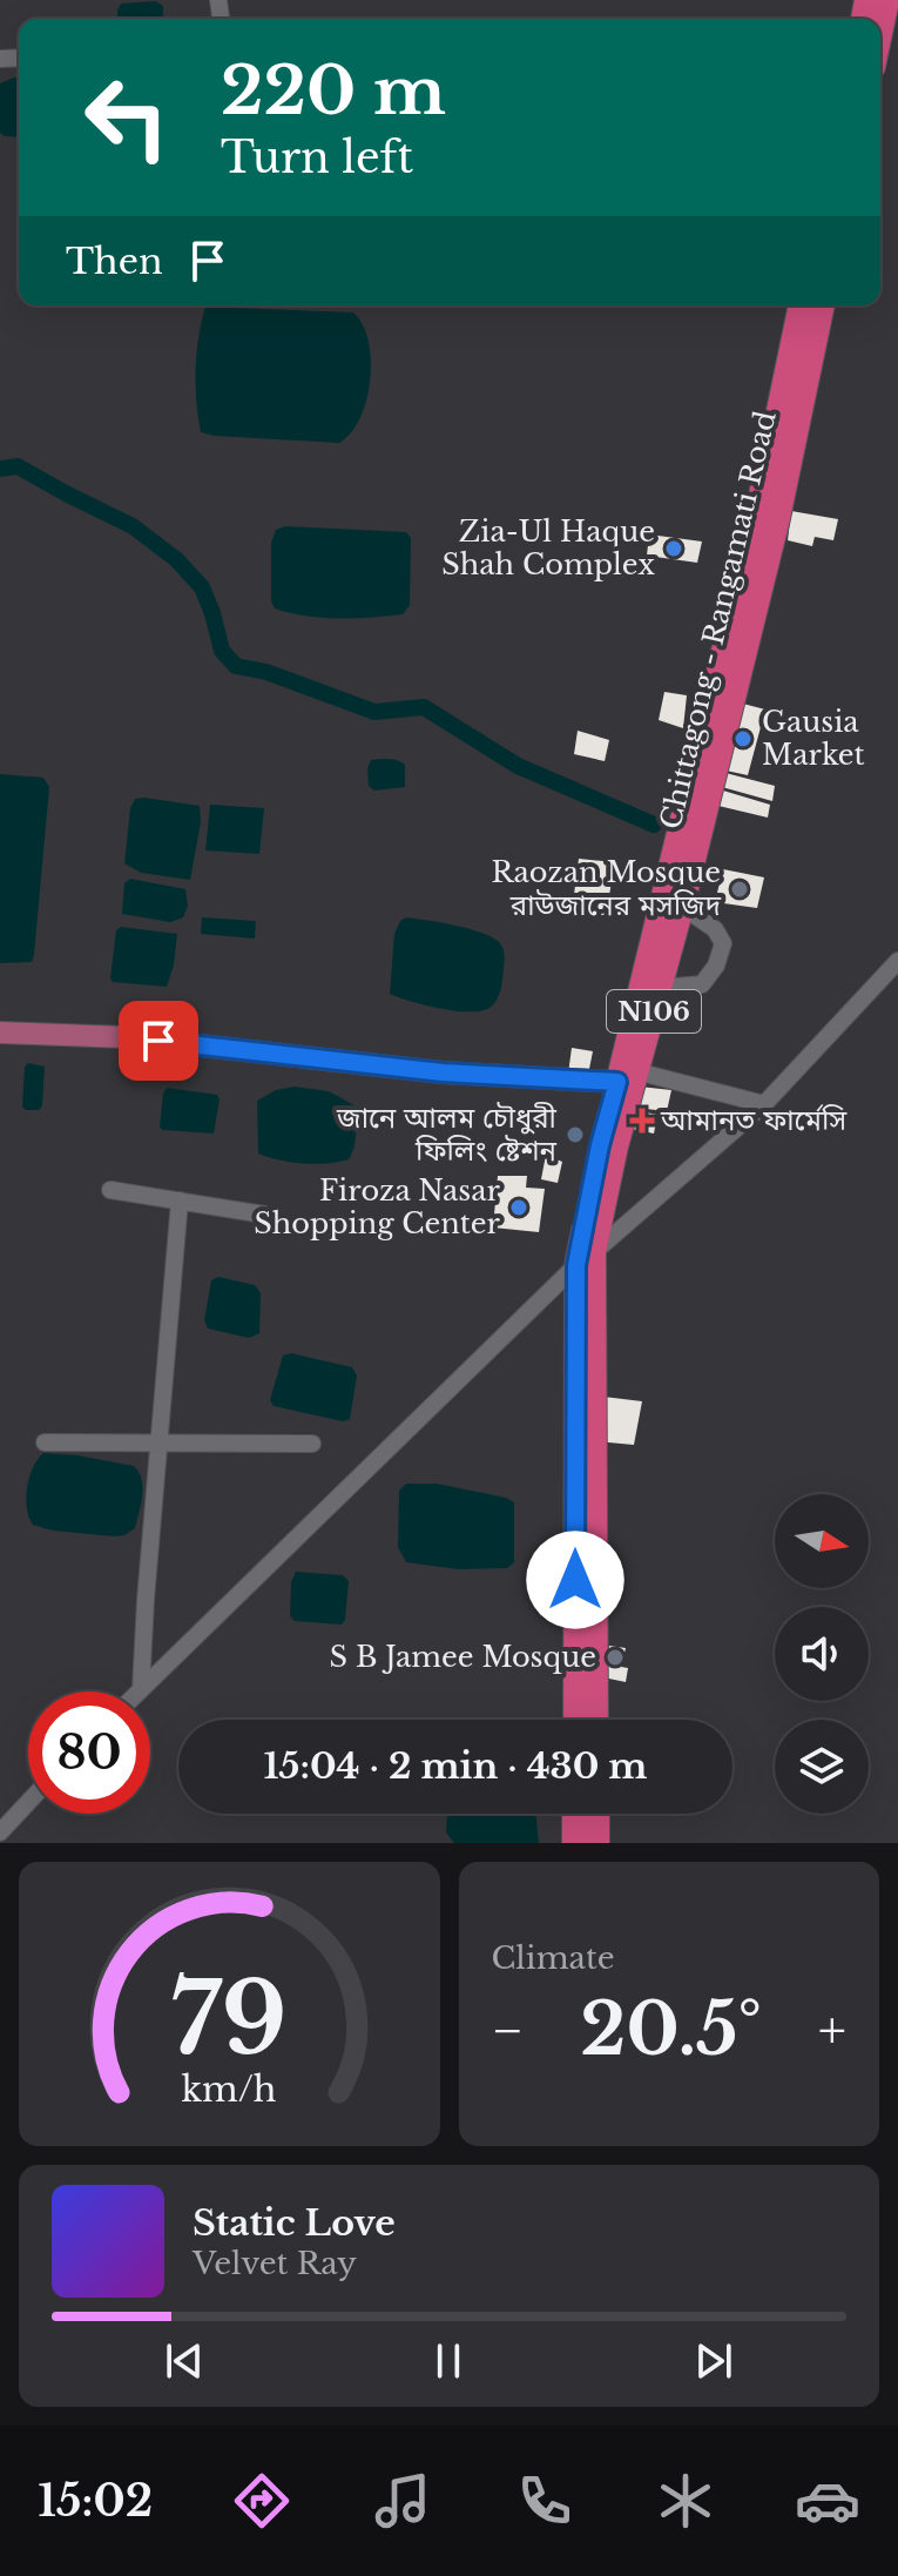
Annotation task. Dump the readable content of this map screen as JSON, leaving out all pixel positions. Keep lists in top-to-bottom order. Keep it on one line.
{"streets":{"highway":["Chittagong - Rangamati Road","N106"]},"places":{"other":["Zia-Ul Haque Shah Complex","Gausia Market","Raozan Mosque রাউজানের মসজিদ","জানে আলম চৌধুরী ফিলিং ষ্টেশন","Firoza Nasar Shopping Center","S B Jamee Mosque"],"health":["আমানত ফার্মেসি"]},"north":"right","page":{"turn":["220 m","Turn left"],"then":"Then","limit":"80","trip":"15:04 · 2 min · 430 m","tile":"Climate","heat":["−","20.5°","+"],"song":["Static Love","Velvet Ray"],"tabs":"15:02","gauge":["79","km/h"]}}
